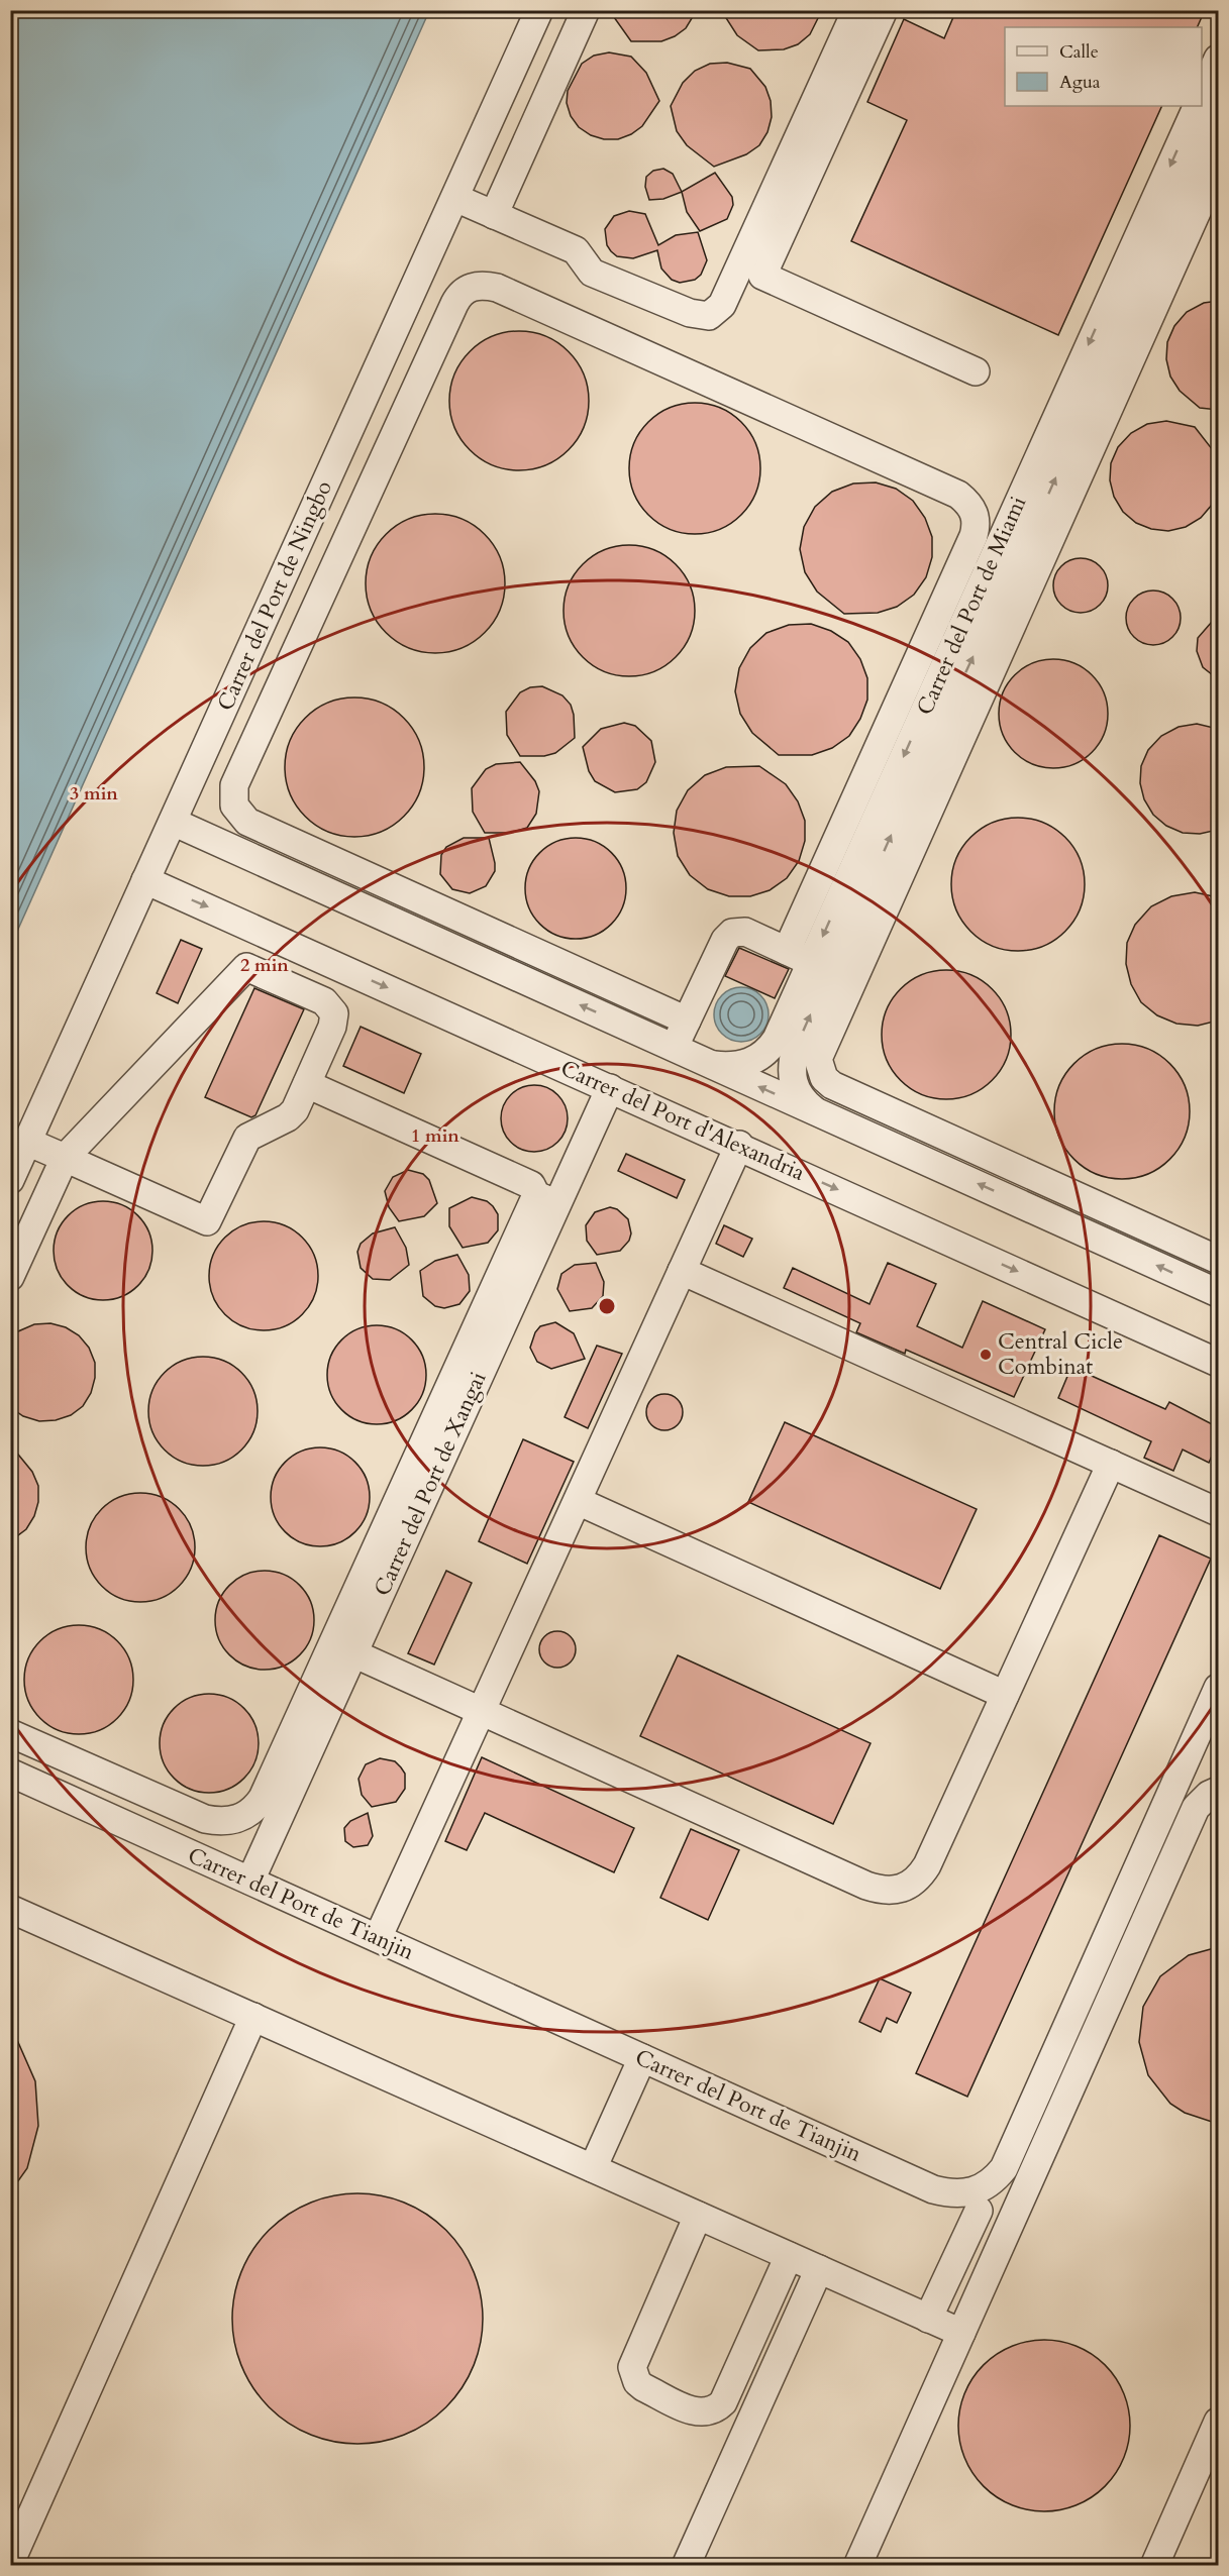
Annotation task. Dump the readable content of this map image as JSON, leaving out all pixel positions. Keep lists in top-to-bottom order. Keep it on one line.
{"streets":{"street":["Carrer del Port de Ningbo","Carrer del Port de Miami","Carrer del Port d'Alexandria","Carrer del Port de Xangai","Carrer del Port de Tianjin"]},"crossings":[["Carrer del Port de Ningbo","Carrer del Port d'Alexandria"],["Carrer del Port d'Alexandria","Carrer del Port de Xangai"],["Carrer del Port de Xangai","Carrer del Port de Tianjin"]],"places":["Central Cicle Combinat"],"legend":["Calle","Agua"],"rings":["3 min","2 min","1 min"]}
